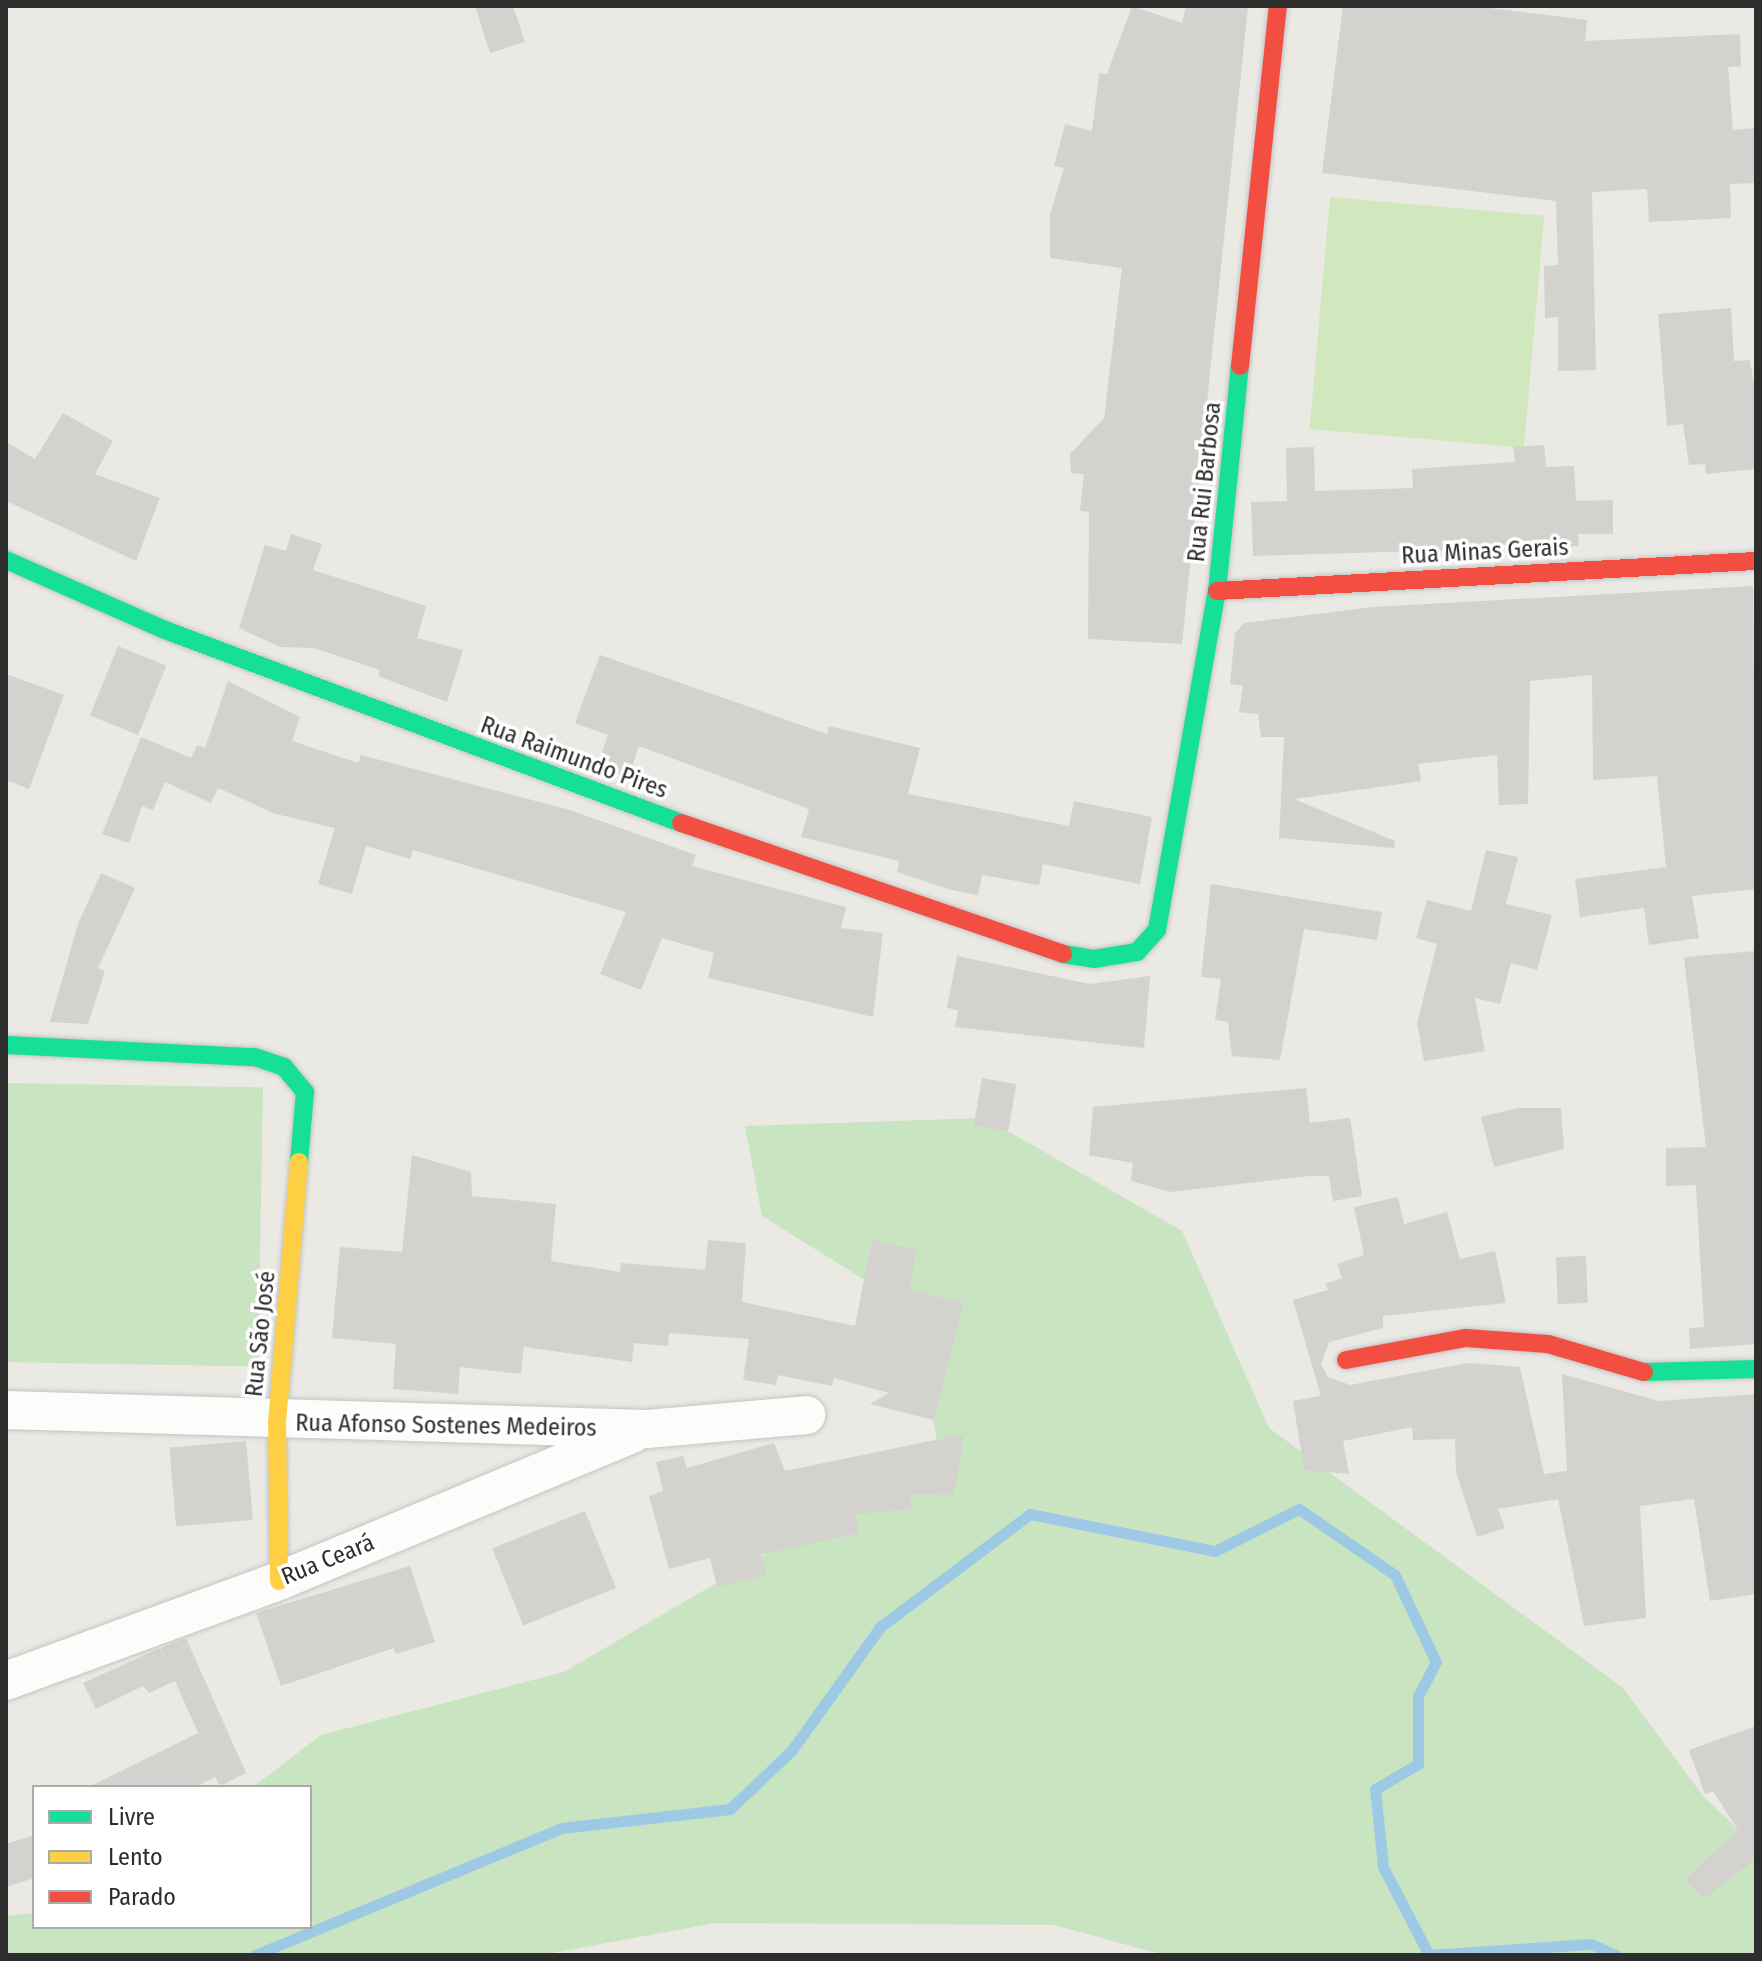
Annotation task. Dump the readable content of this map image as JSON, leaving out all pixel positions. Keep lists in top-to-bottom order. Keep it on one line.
{"streets":{"street":["Rua Rui Barbosa","Rua Minas Gerais","Rua Raimundo Pires","Rua São José","Rua Afonso Sostenes Medeiros","Rua Ceará"]},"crossings":[["Rua Rui Barbosa","Rua Minas Gerais"],["Rua Rui Barbosa","Rua Raimundo Pires"],["Rua São José","Rua Afonso Sostenes Medeiros"],["Rua São José","Rua Ceará"],["Rua Afonso Sostenes Medeiros","Rua Ceará"]],"legend":["Livre","Lento","Parado"]}
